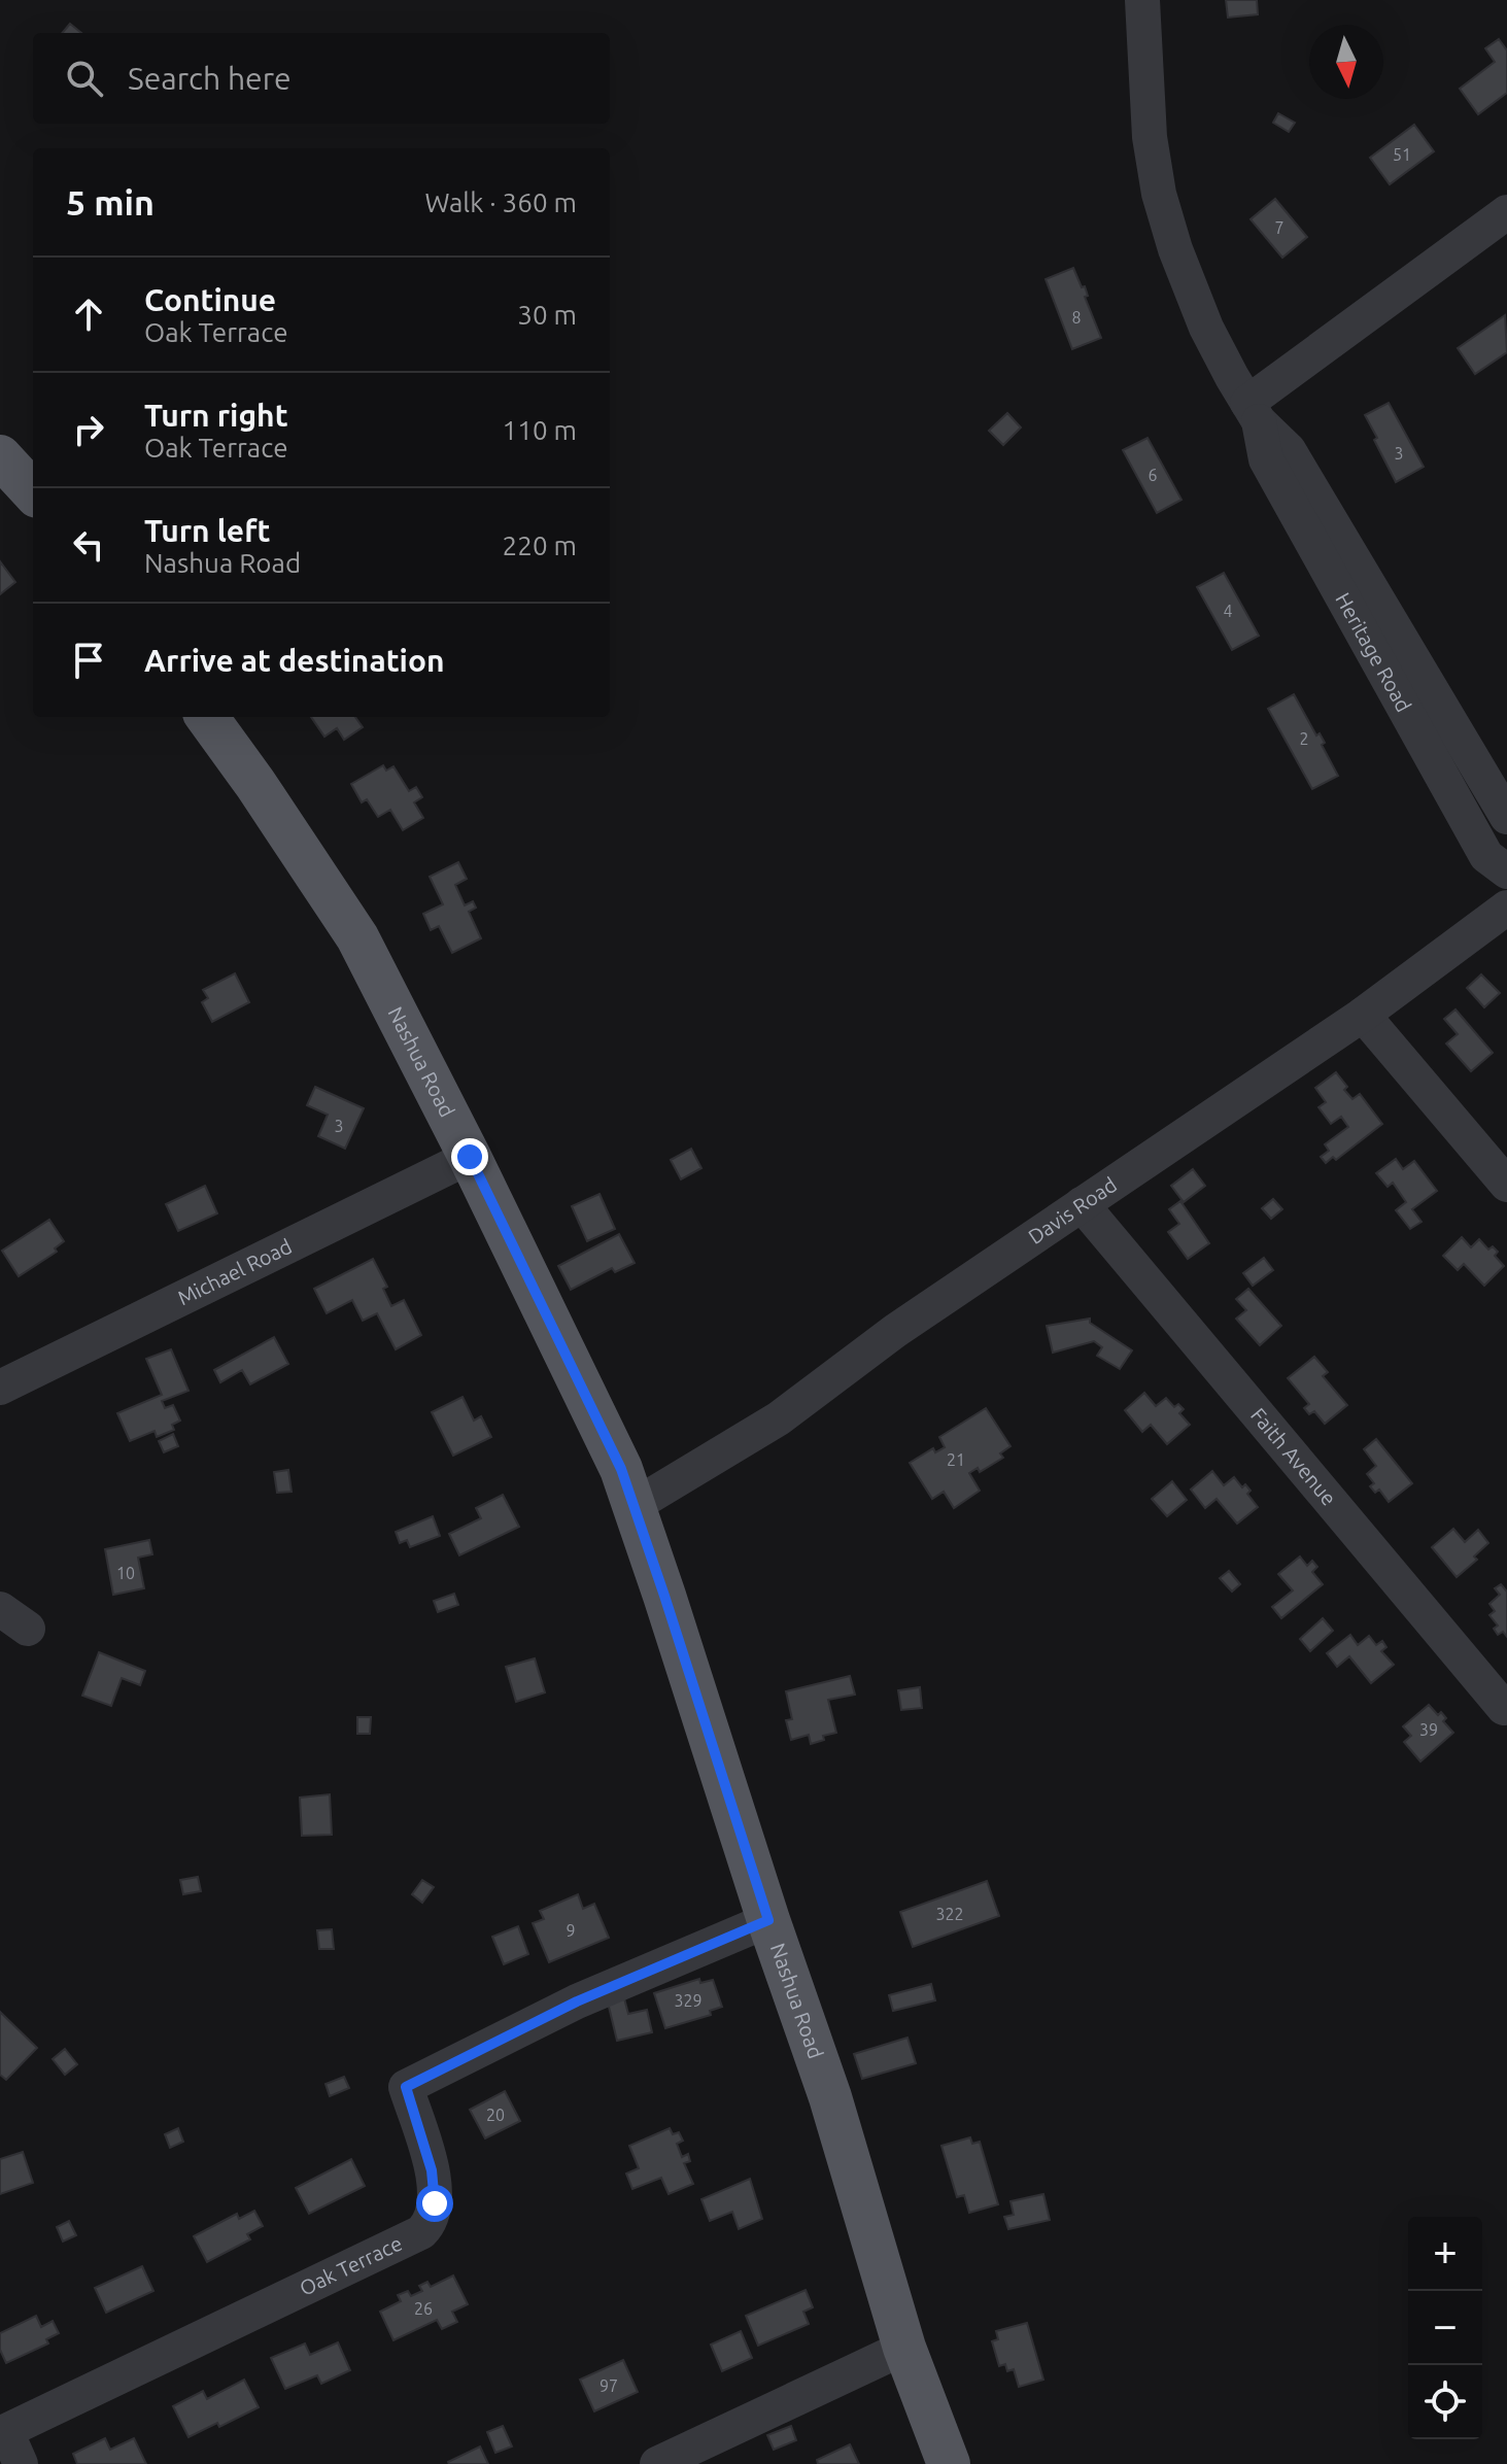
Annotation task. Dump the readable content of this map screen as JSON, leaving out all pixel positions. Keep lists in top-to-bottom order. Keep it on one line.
{"streets":{"main road":["Nashua Road"],"street":["Heritage Road","Davis Road","Michael Road","Faith Avenue","Oak Terrace"]},"crossings":[["Nashua Road","Davis Road"],["Nashua Road","Michael Road"],["Nashua Road","Oak Terrace"],["Davis Road","Faith Avenue"]],"house_numbers":["51","7","8","3","6","4","2","3","21","10","39","322","9","329","20","26","97"],"north":"bottom","page":{"search":"Search here","heading":["5 min","Walk · 360 m"],"list":[["Continue","Oak Terrace","30 m"],["Turn right","Oak Terrace","110 m"],["Turn left","Nashua Road","220 m"],"Arrive at destination"],"map_buttons":["+","−"]}}
